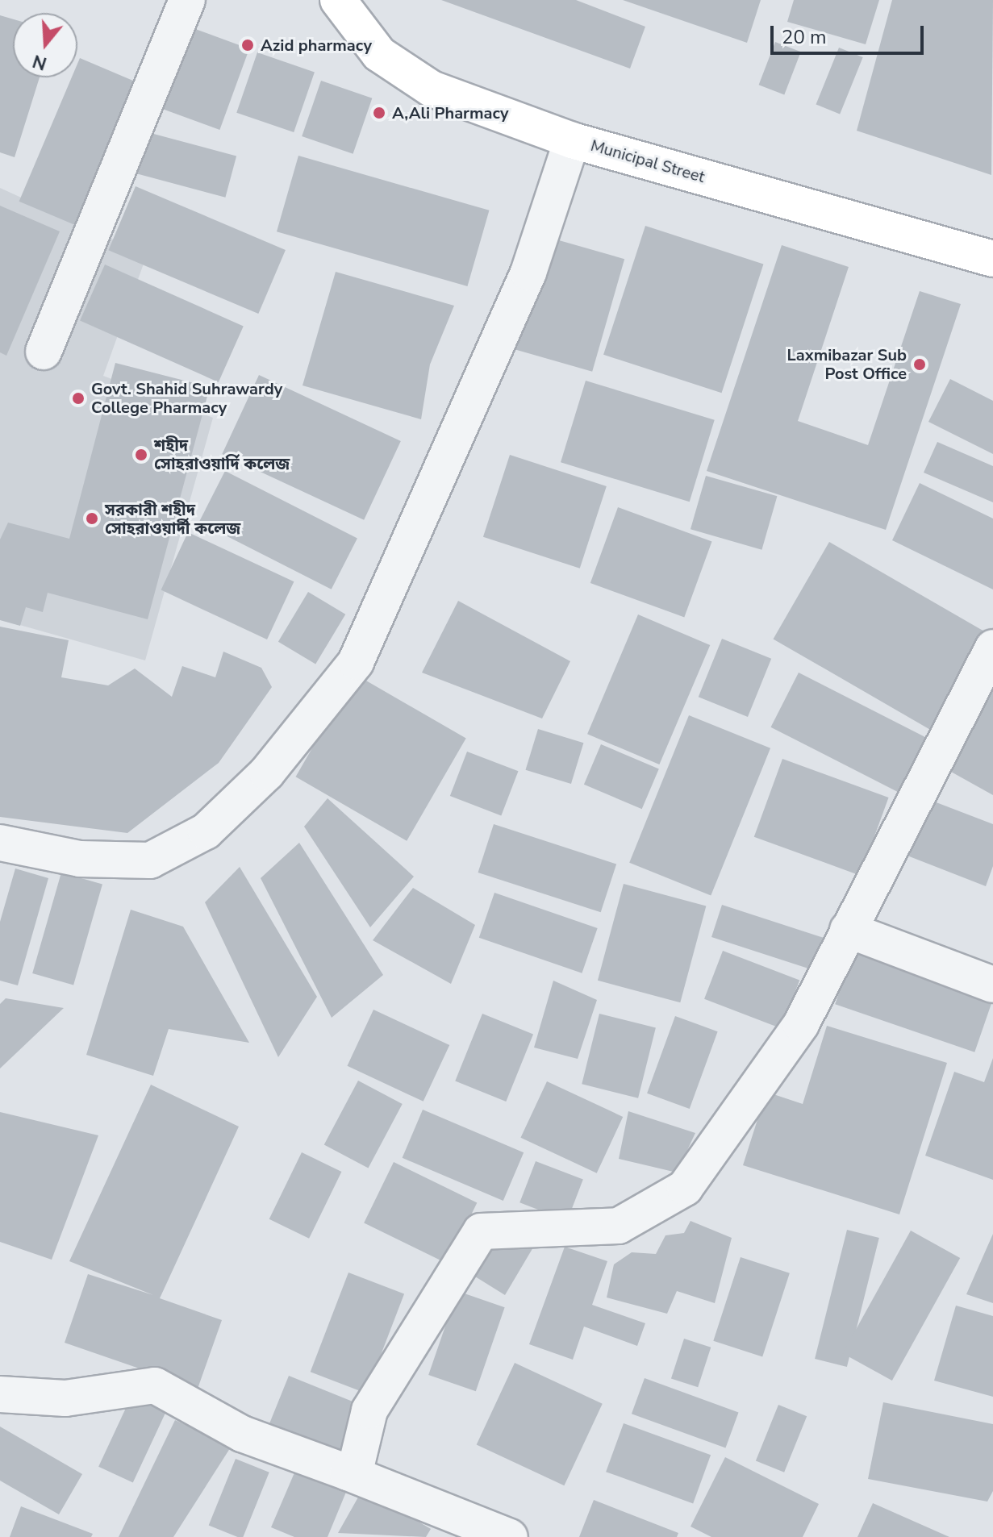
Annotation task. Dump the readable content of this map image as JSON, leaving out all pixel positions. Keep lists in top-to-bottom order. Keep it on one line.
{"streets":{"street":["Municipal Street"]},"places":["Azid pharmacy","A,Ali Pharmacy","Laxmibazar Sub Post Office","Govt. Shahid Suhrawardy College Pharmacy","শহীদ সোহরাওয়ার্দি কলেজ","সরকারী শহীদ সোহরাওয়ার্দী কলেজ"],"scale_bar":"20 m","north":"bottom"}
